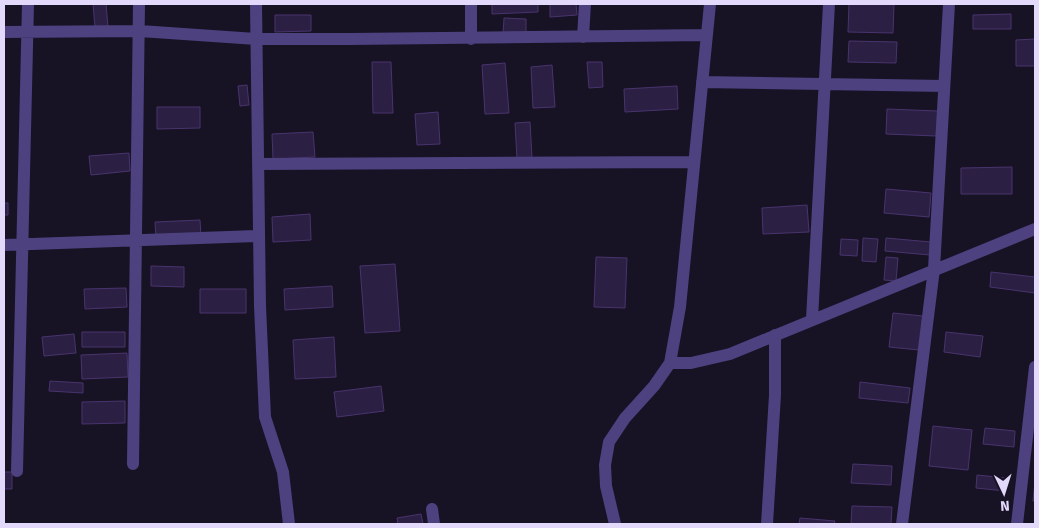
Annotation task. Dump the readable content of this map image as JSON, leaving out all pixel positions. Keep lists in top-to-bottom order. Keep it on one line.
{"north":"bottom"}
